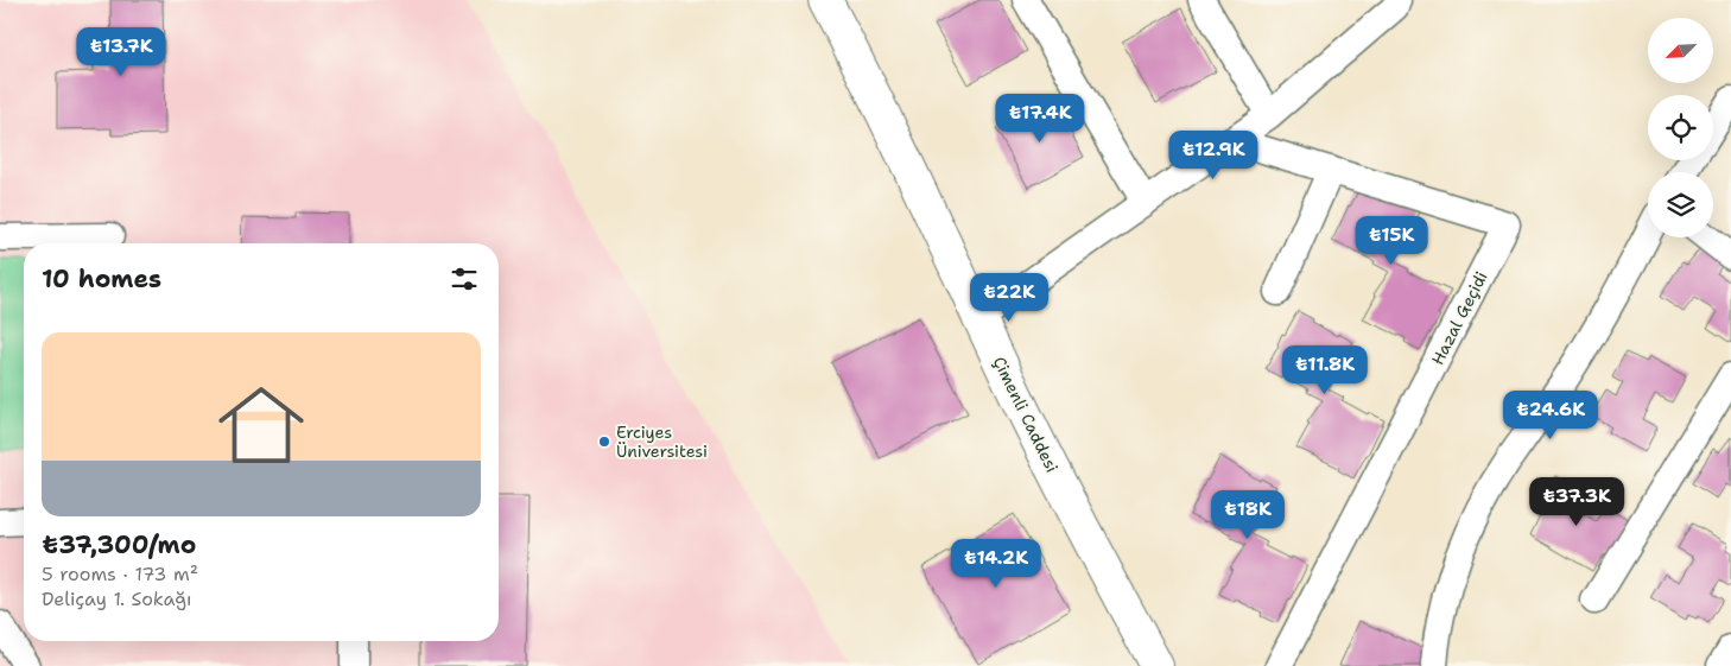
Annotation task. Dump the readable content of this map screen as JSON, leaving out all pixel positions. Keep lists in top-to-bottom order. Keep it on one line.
{"streets":{"street":["Hazal Geçidi","Çimenli Caddesi"]},"places":["Erciyes Üniversitesi"],"north":"bottom left","page":{"price":["₺13.7K","₺17.4K","₺12.9K","₺15K","₺22K","₺11.8K","₺24.6K","₺37.3K","₺18K","₺14.2K"],"heading":"10 homes","list":[{"name":"₺37,300/mo","note":"5 rooms · 173 m² · Deliçay 1. Sokağı"}]}}
